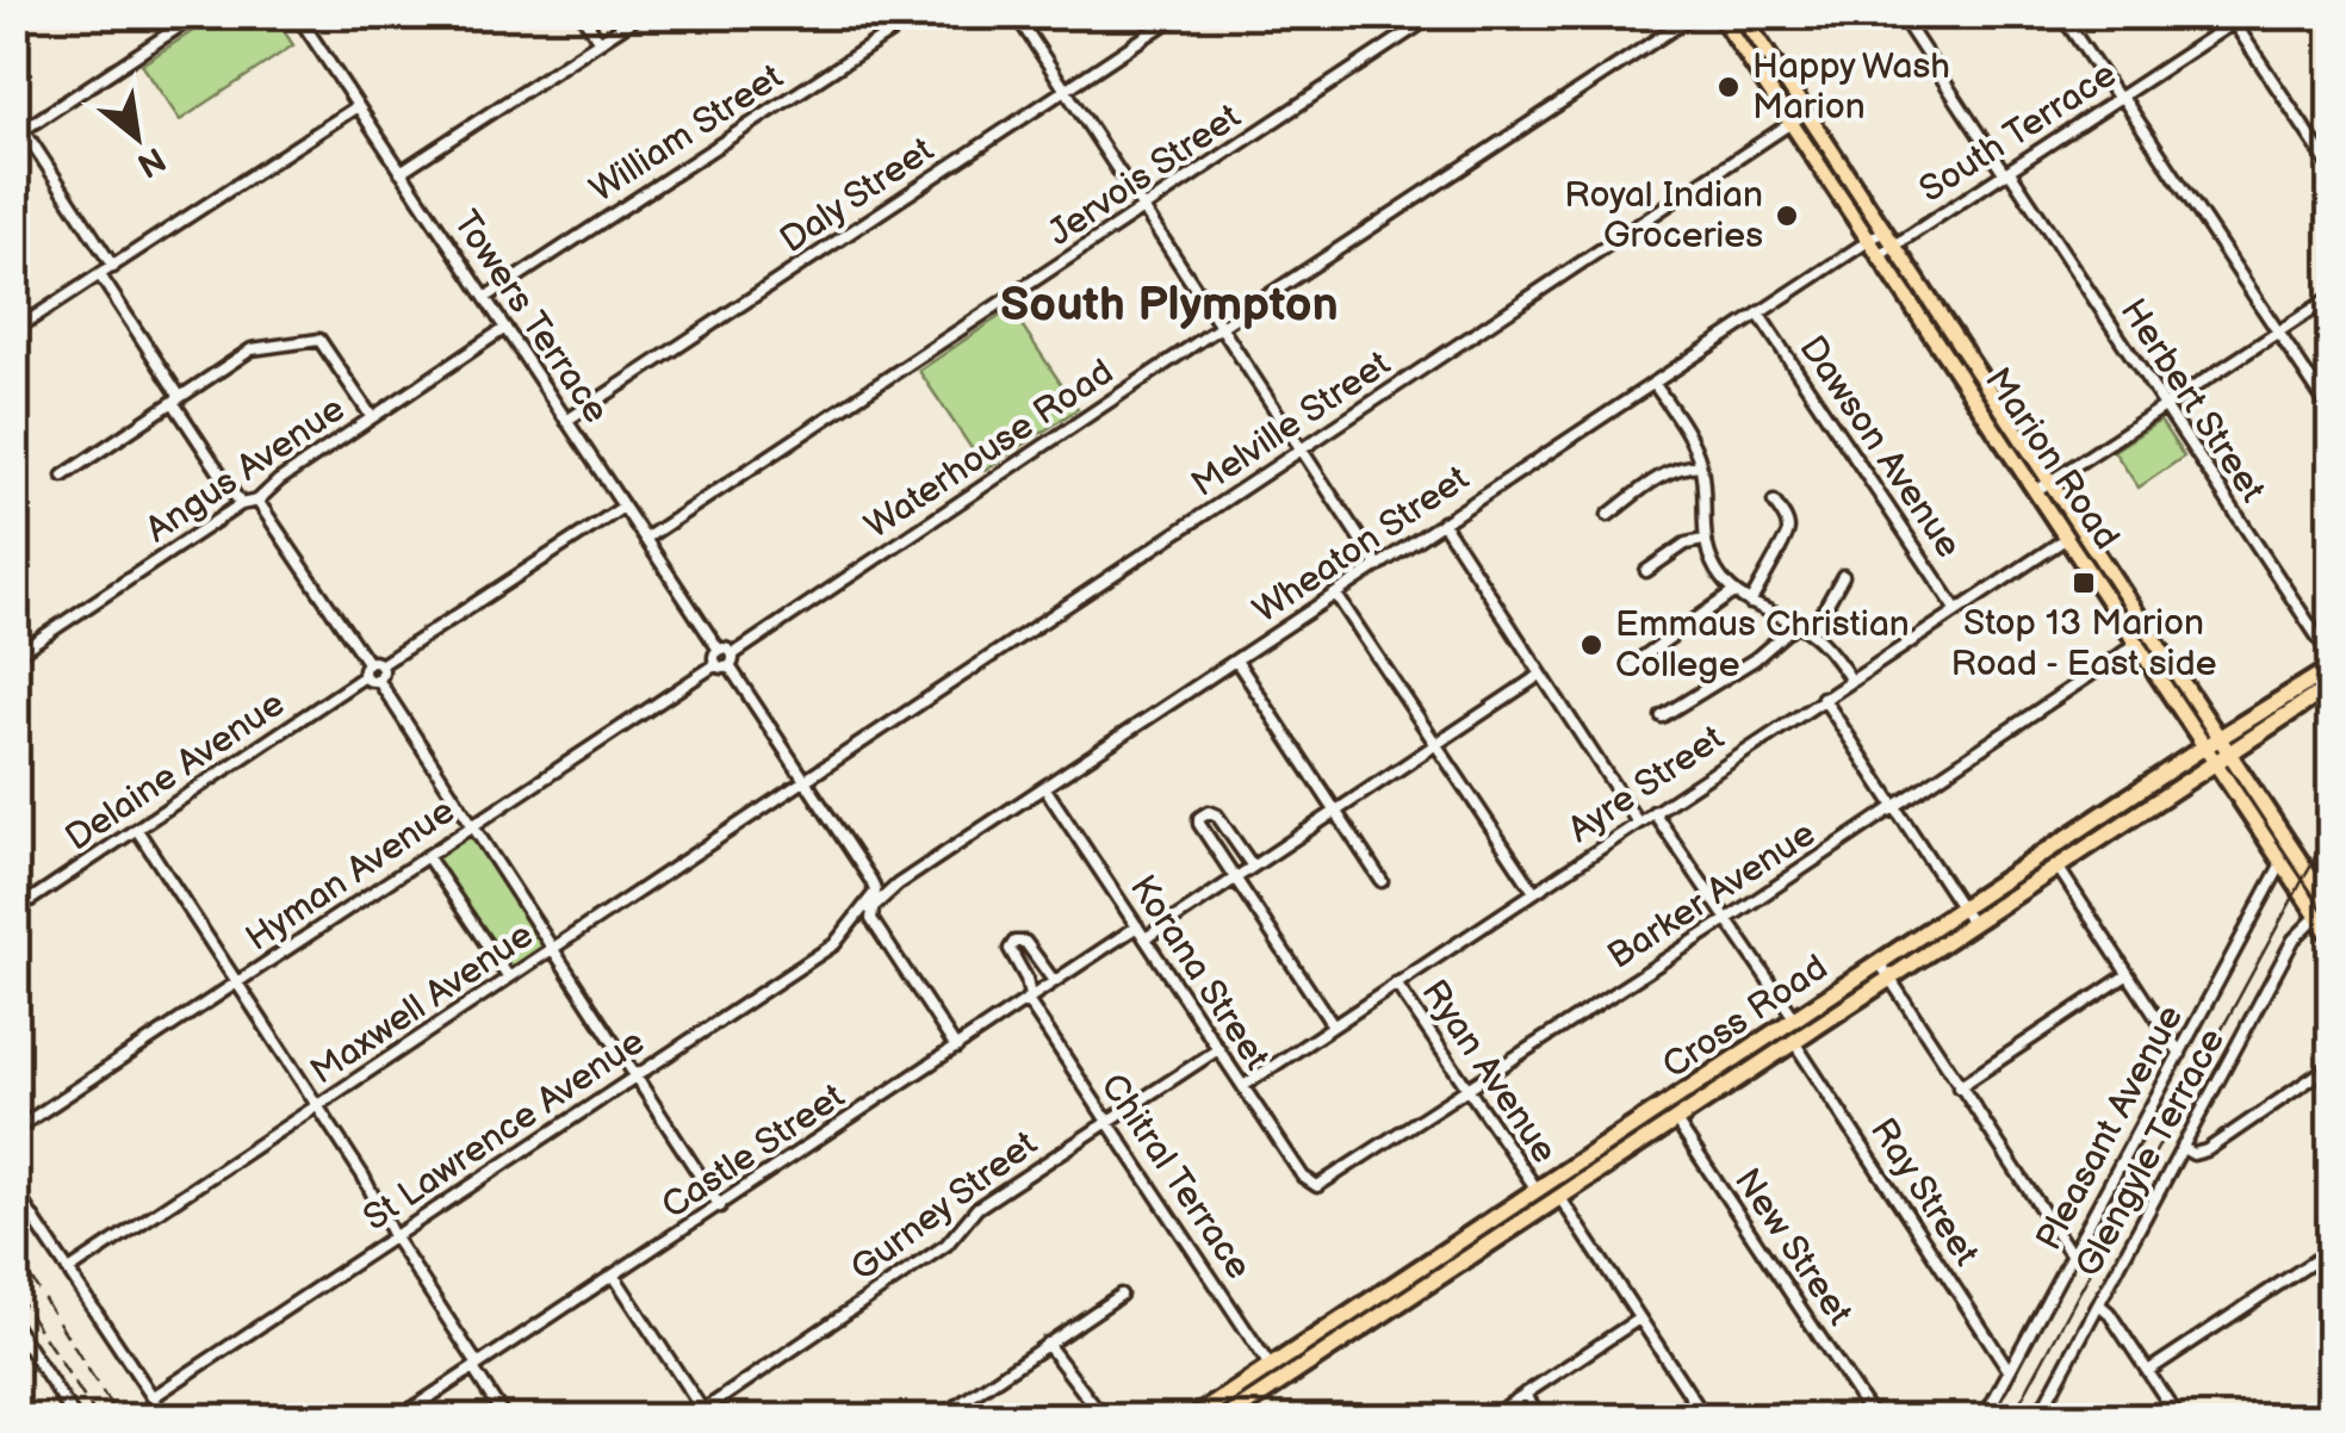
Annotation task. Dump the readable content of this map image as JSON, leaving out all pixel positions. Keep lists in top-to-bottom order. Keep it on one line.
{"streets":{"highway":["Cross Road"],"main road":["Marion Road"],"street":["South Terrace","William Street","Jervois Street","Daly Street","Towers Terrace","Herbert Street","Melville Street","Dawson Avenue","Waterhouse Road","Angus Avenue","Wheaton Street","Delaine Avenue","Ayre Street","Hyman Avenue","Barker Avenue","Korana Street","Maxwell Avenue","Ryan Avenue","Pleasant Avenue","St Lawrence Avenue","Castle Street","Glengyle Terrace","Chitral Terrace","Ray Street","Gurney Street","New Street"]},"crossings":[["South Terrace","Herbert Street"],["South Terrace","Marion Road"],["William Street","Towers Terrace"],["Jervois Street","Towers Terrace"],["Daly Street","Towers Terrace"],["Towers Terrace","Angus Avenue"],["Melville Street","Marion Road"],["Melville Street","Maxwell Avenue"],["Dawson Avenue","Wheaton Street"],["Dawson Avenue","Ayre Street"],["Marion Road","Wheaton Street"],["Marion Road","Ayre Street"],["Marion Road","Barker Avenue"],["Marion Road","Cross Road"],["Marion Road","Pleasant Avenue"],["Marion Road","Glengyle Terrace"],["Wheaton Street","Korana Street"],["Ayre Street","Korana Street"],["Ayre Street","Ryan Avenue"],["Barker Avenue","Korana Street"],["Barker Avenue","Ryan Avenue"],["Korana Street","Castle Street"],["Korana Street","Gurney Street"],["Cross Road","Ryan Avenue"],["Cross Road","Chitral Terrace"],["Cross Road","Ray Street"],["Cross Road","New Street"],["Pleasant Avenue","Ray Street"],["Castle Street","Chitral Terrace"],["Chitral Terrace","Gurney Street"]],"districts":["South Plympton"],"places":{"other":["Happy Wash Marion","Royal Indian Groceries","Emmaus Christian College"],"transit":["Stop 13 Marion Road - East side"]},"north":"bottom right"}
